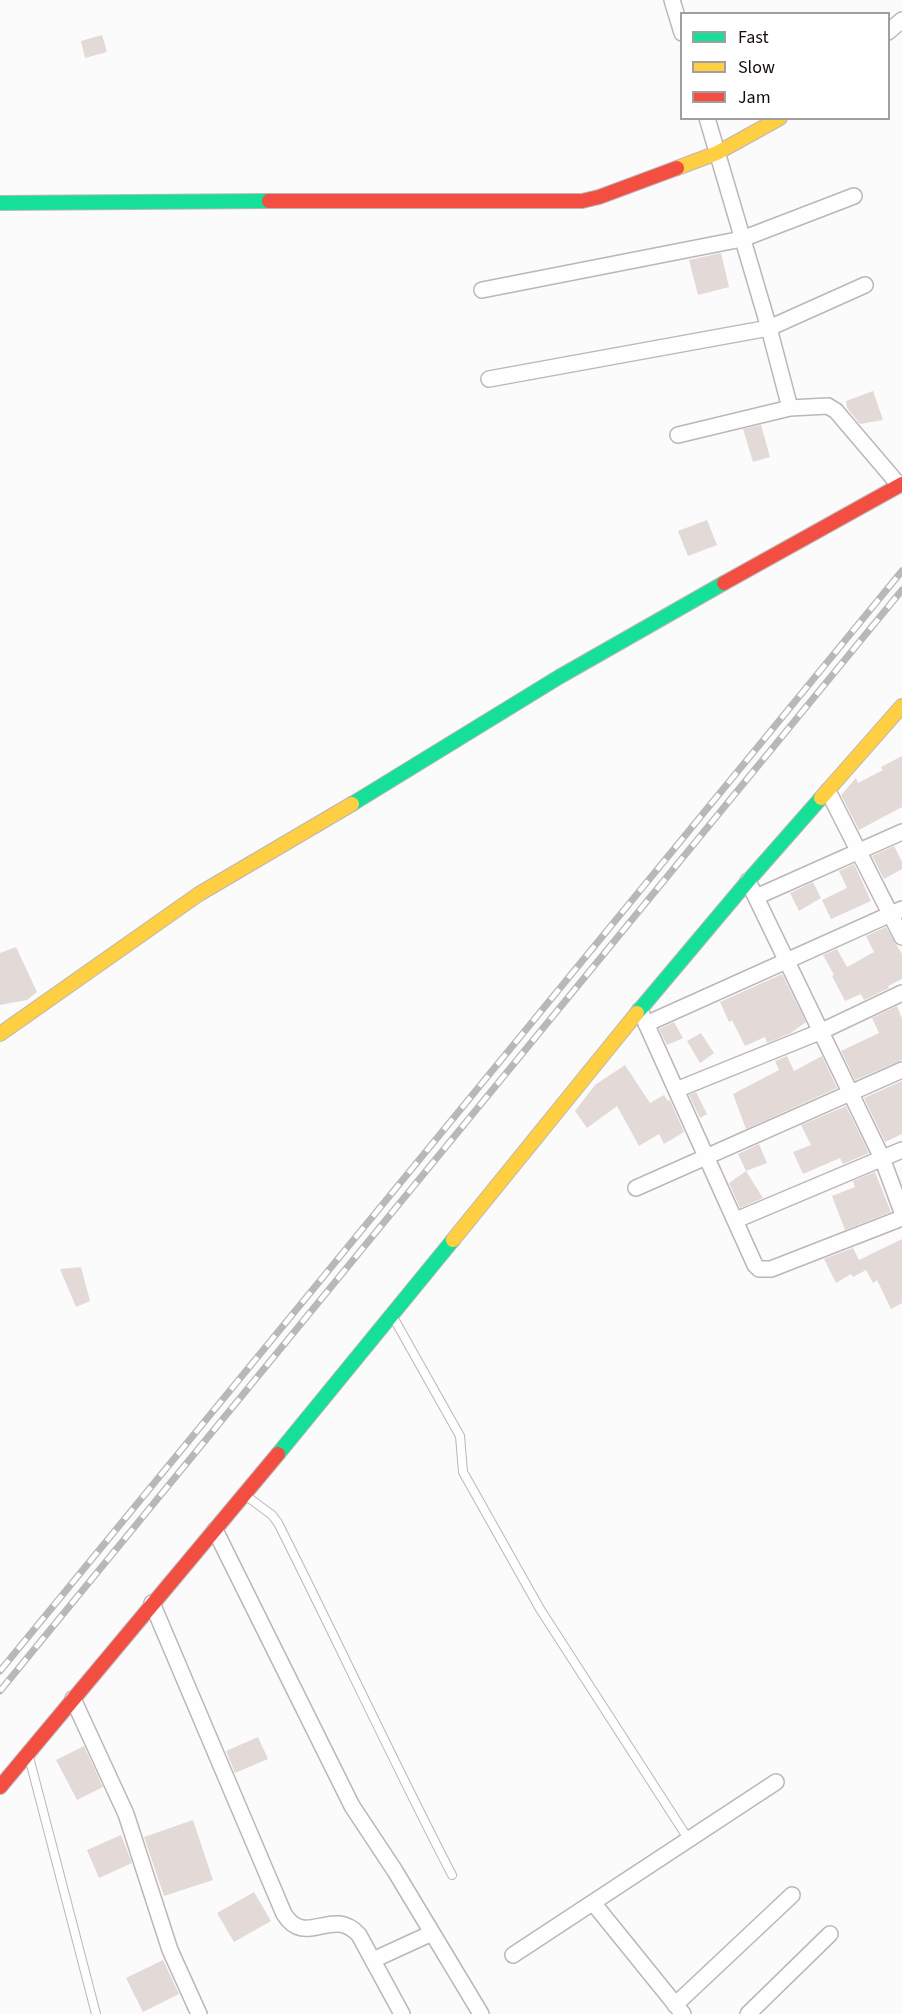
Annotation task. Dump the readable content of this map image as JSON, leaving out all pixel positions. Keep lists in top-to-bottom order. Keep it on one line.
{"legend":["Fast","Slow","Jam"]}
